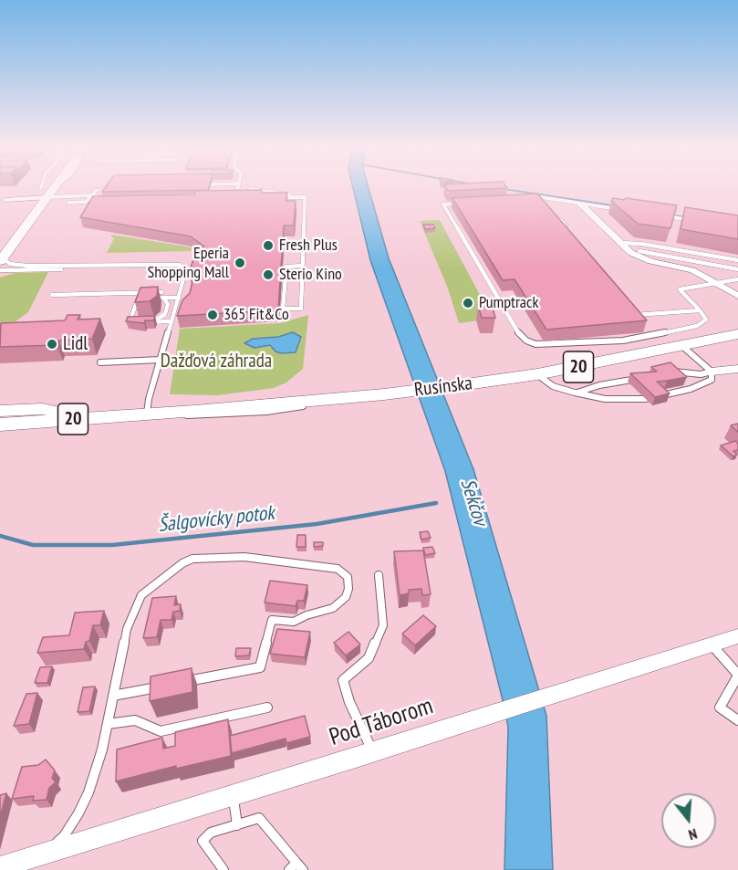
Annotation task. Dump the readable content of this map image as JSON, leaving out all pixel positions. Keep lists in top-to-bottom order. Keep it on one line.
{"streets":{"main road":["20","Rusínska"],"street":["Pod Táborom"]},"water":["Sekčov","Šalgovícky potok"],"parks":["Dažďová záhrada"],"places":["Fresh Plus","Eperia Shopping Mall","Sterio Kino","Pumptrack","365 Fit&Co","Lidl"],"north":"bottom"}
